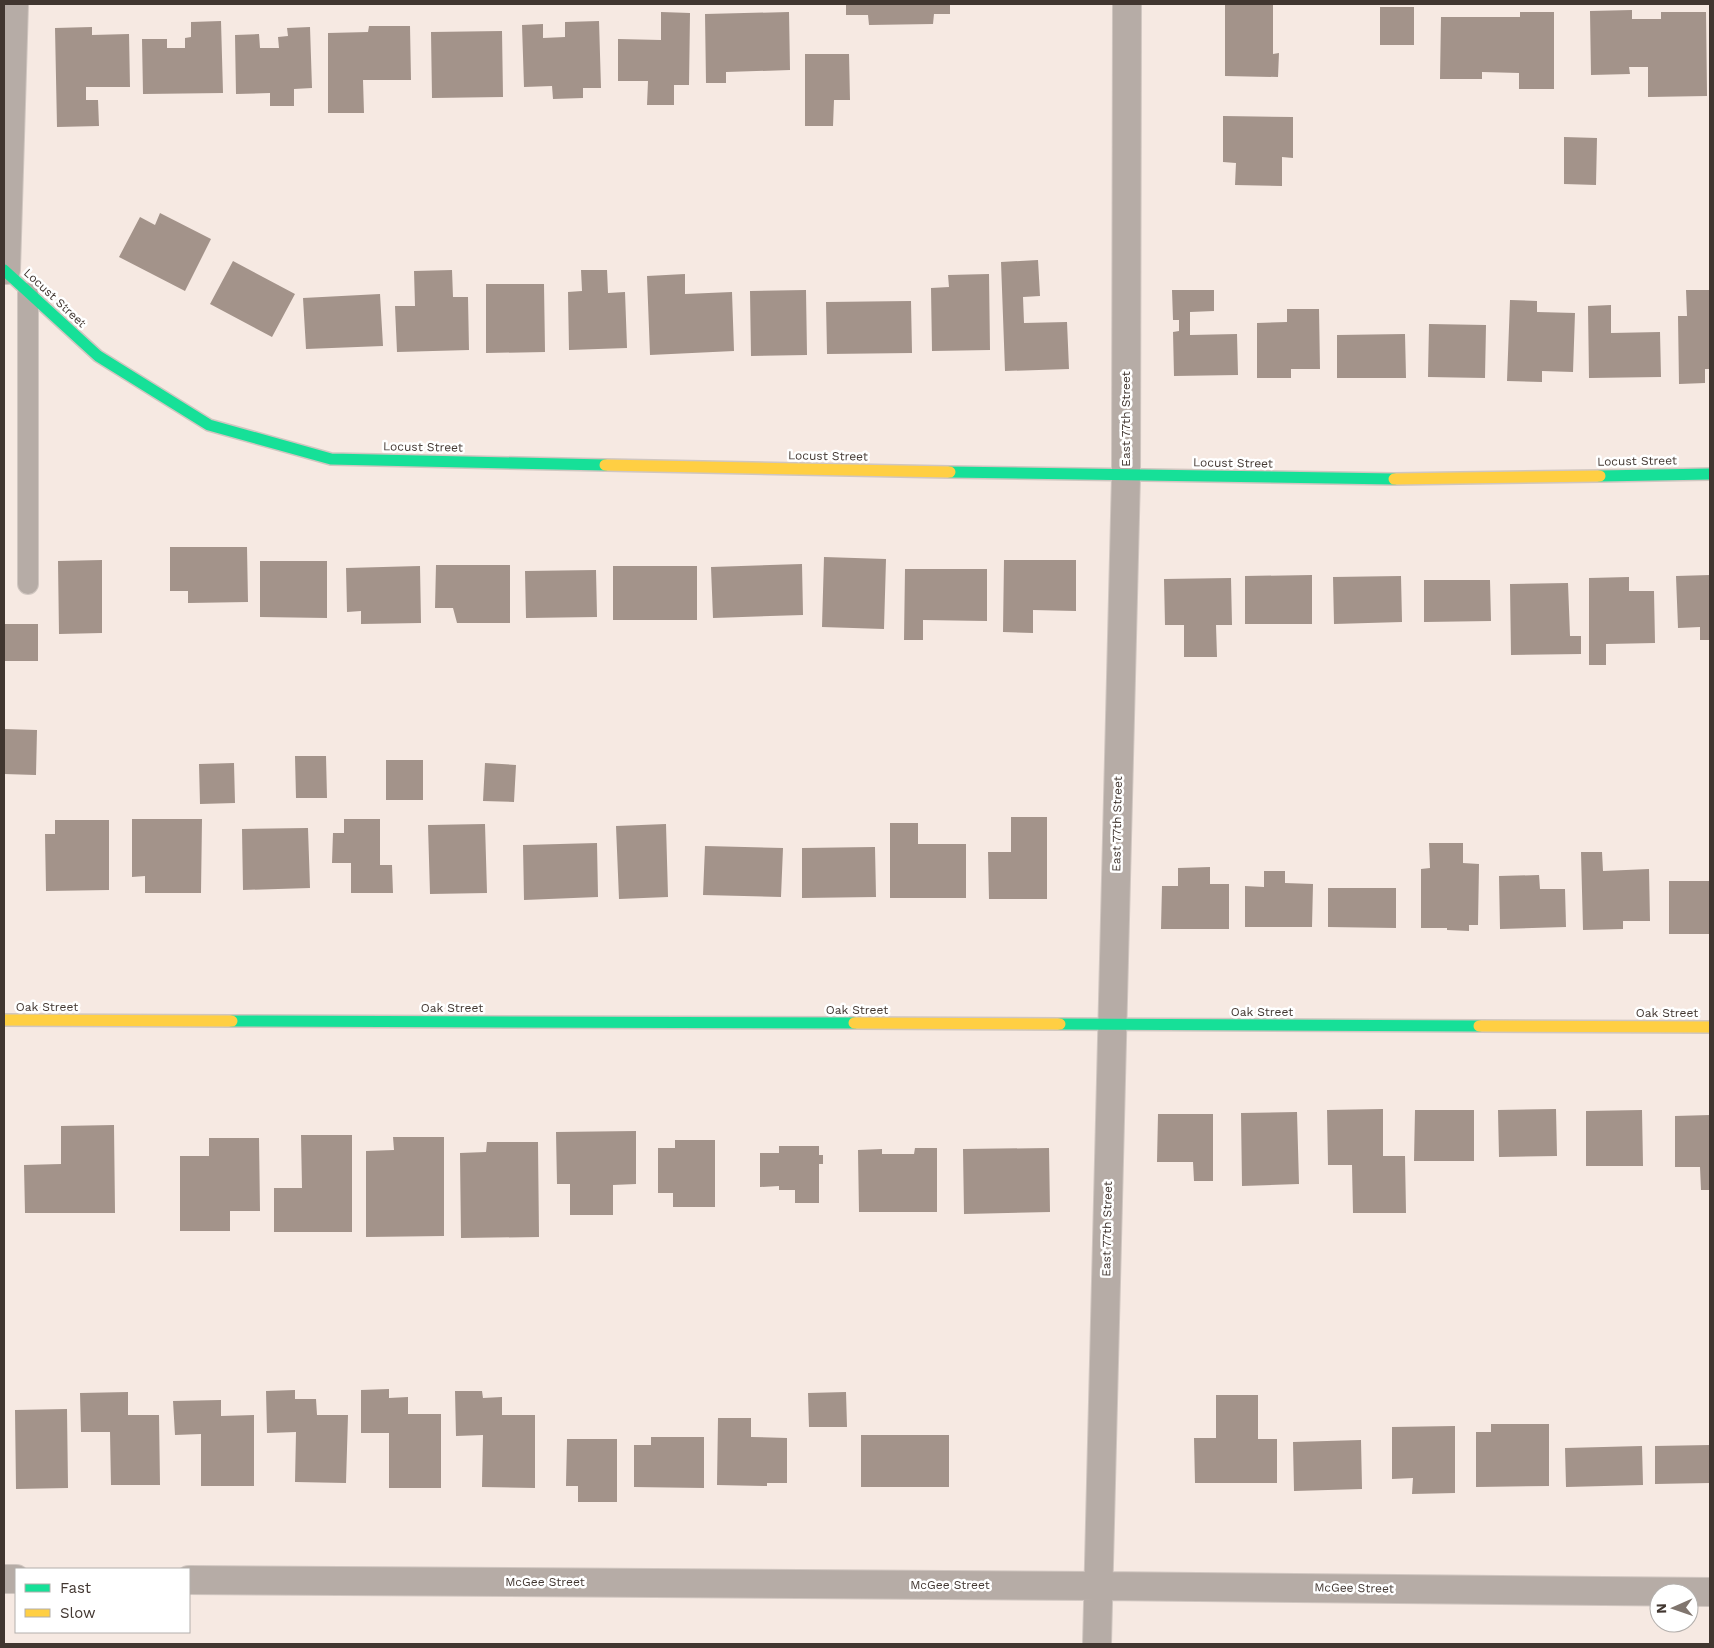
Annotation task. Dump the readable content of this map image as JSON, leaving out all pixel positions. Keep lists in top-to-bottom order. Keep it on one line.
{"streets":{"street":["Locust Street","East 77th Street","Oak Street","McGee Street"]},"crossings":[["Locust Street","East 77th Street"],["East 77th Street","Oak Street"],["East 77th Street","McGee Street"]],"legend":["Fast","Slow"],"north":"left"}
